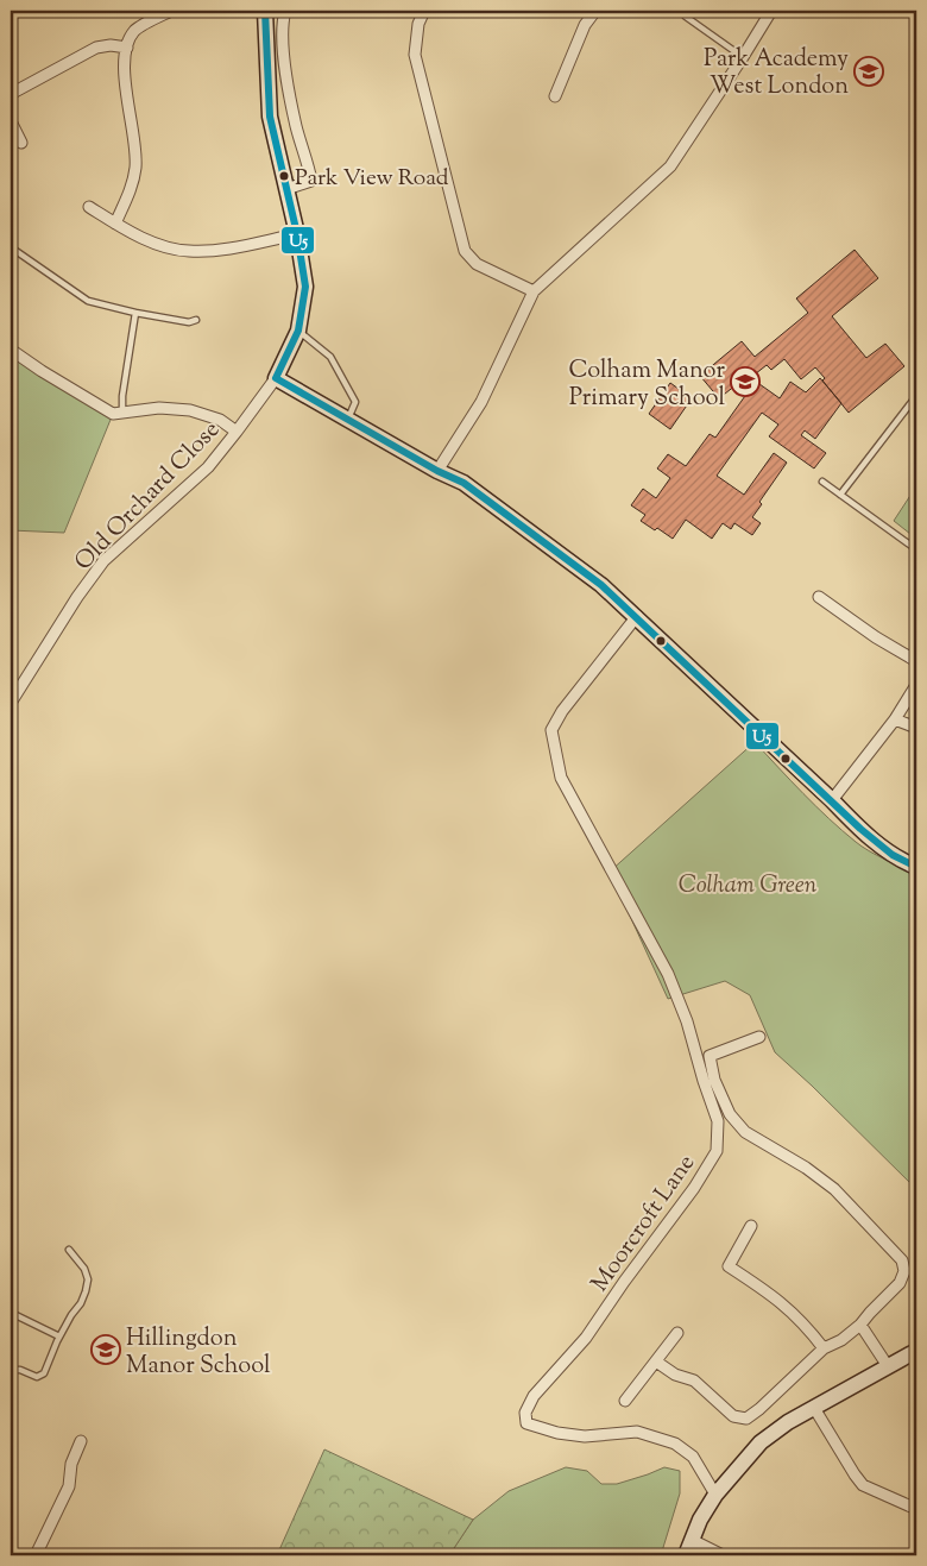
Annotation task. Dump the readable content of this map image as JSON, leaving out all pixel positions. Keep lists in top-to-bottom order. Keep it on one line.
{"streets":{"street":["Old Orchard Close","Moorcroft Lane"]},"parks":["Colham Green"],"places":{"school or university":["Park Academy West London","Colham Manor Primary School","Hillingdon Manor School"],"other":["Park View Road"]},"lines":["transit line U5"]}
